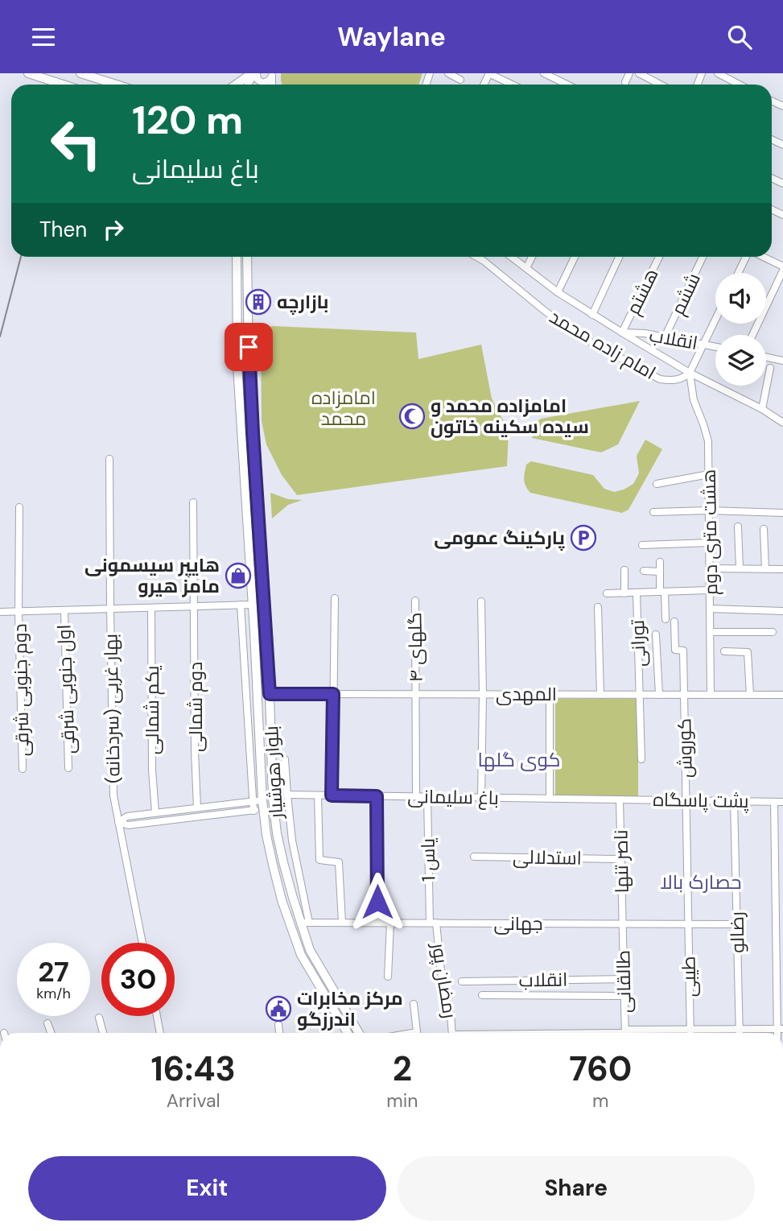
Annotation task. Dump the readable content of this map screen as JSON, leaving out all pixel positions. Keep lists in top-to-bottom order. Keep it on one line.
{"streets":{"main road":["بلوار هوشیار"],"street":["هشتم","ششم","انقلاب","امام زاده محمد","هشت متری دوم","تورانی","گلهای ۴","اول جنوبی شرقی","دوم جنوبی شرقی","المهدی","دوم شمالی","بهار غربی (سردخانه)","یکم شمالی","کوروش","باغ سلیمانی","پشت پاسگاه","استدلالی","یاس 1","ناصر تنها","جهانی","رضالو","طیبی","رمضان پور","طالقانی"]},"crossings":[["هشتم","انقلاب"],["هشتم","امام زاده محمد"],["ششم","انقلاب"],["انقلاب","امام زاده محمد"],["انقلاب","طالقانی"],["امام زاده محمد","هشت متری دوم"],["هشت متری دوم","المهدی"],["تورانی","المهدی"],["گلهای ۴","المهدی"],["گلهای ۴","باغ سلیمانی"],["المهدی","کوروش"],["المهدی","بلوار هوشیار"],["کوروش","پشت پاسگاه"],["کوروش","جهانی"],["کوروش","طیبی"],["بلوار هوشیار","جهانی"],["باغ سلیمانی","پشت پاسگاه"],["باغ سلیمانی","یاس 1"],["باغ سلیمانی","ناصر تنها"],["پشت پاسگاه","ناصر تنها"],["پشت پاسگاه","رضالو"],["استدلالی","ناصر تنها"],["یاس 1","جهانی"],["یاس 1","رمضان پور"],["ناصر تنها","جهانی"],["ناصر تنها","طالقانی"],["جهانی","رضالو"],["جهانی","طیبی"],["جهانی","رمضان پور"],["جهانی","طالقانی"]],"districts":["کوی گلها","حصارک بالا"],"parks":["امامزاده محمد"],"places":{"building":["بازارچه"],"mosque":["امامزاده محمد و سیده سکینه خاتون"],"parking":["پارکینگ عمومی"],"shop":["هایپر سیسمونی مامز هیرو"],"public building":["مرکز مخابرات اندرزگو"]},"page":{"header":"Waylane","turn":["120 m","باغ سلیمانی"],"then":"Then","speed":"27 km/h","limit":"30","eta":["16:43","Arrival","2","min","760","m"],"buttons":["Exit","Share"]}}
